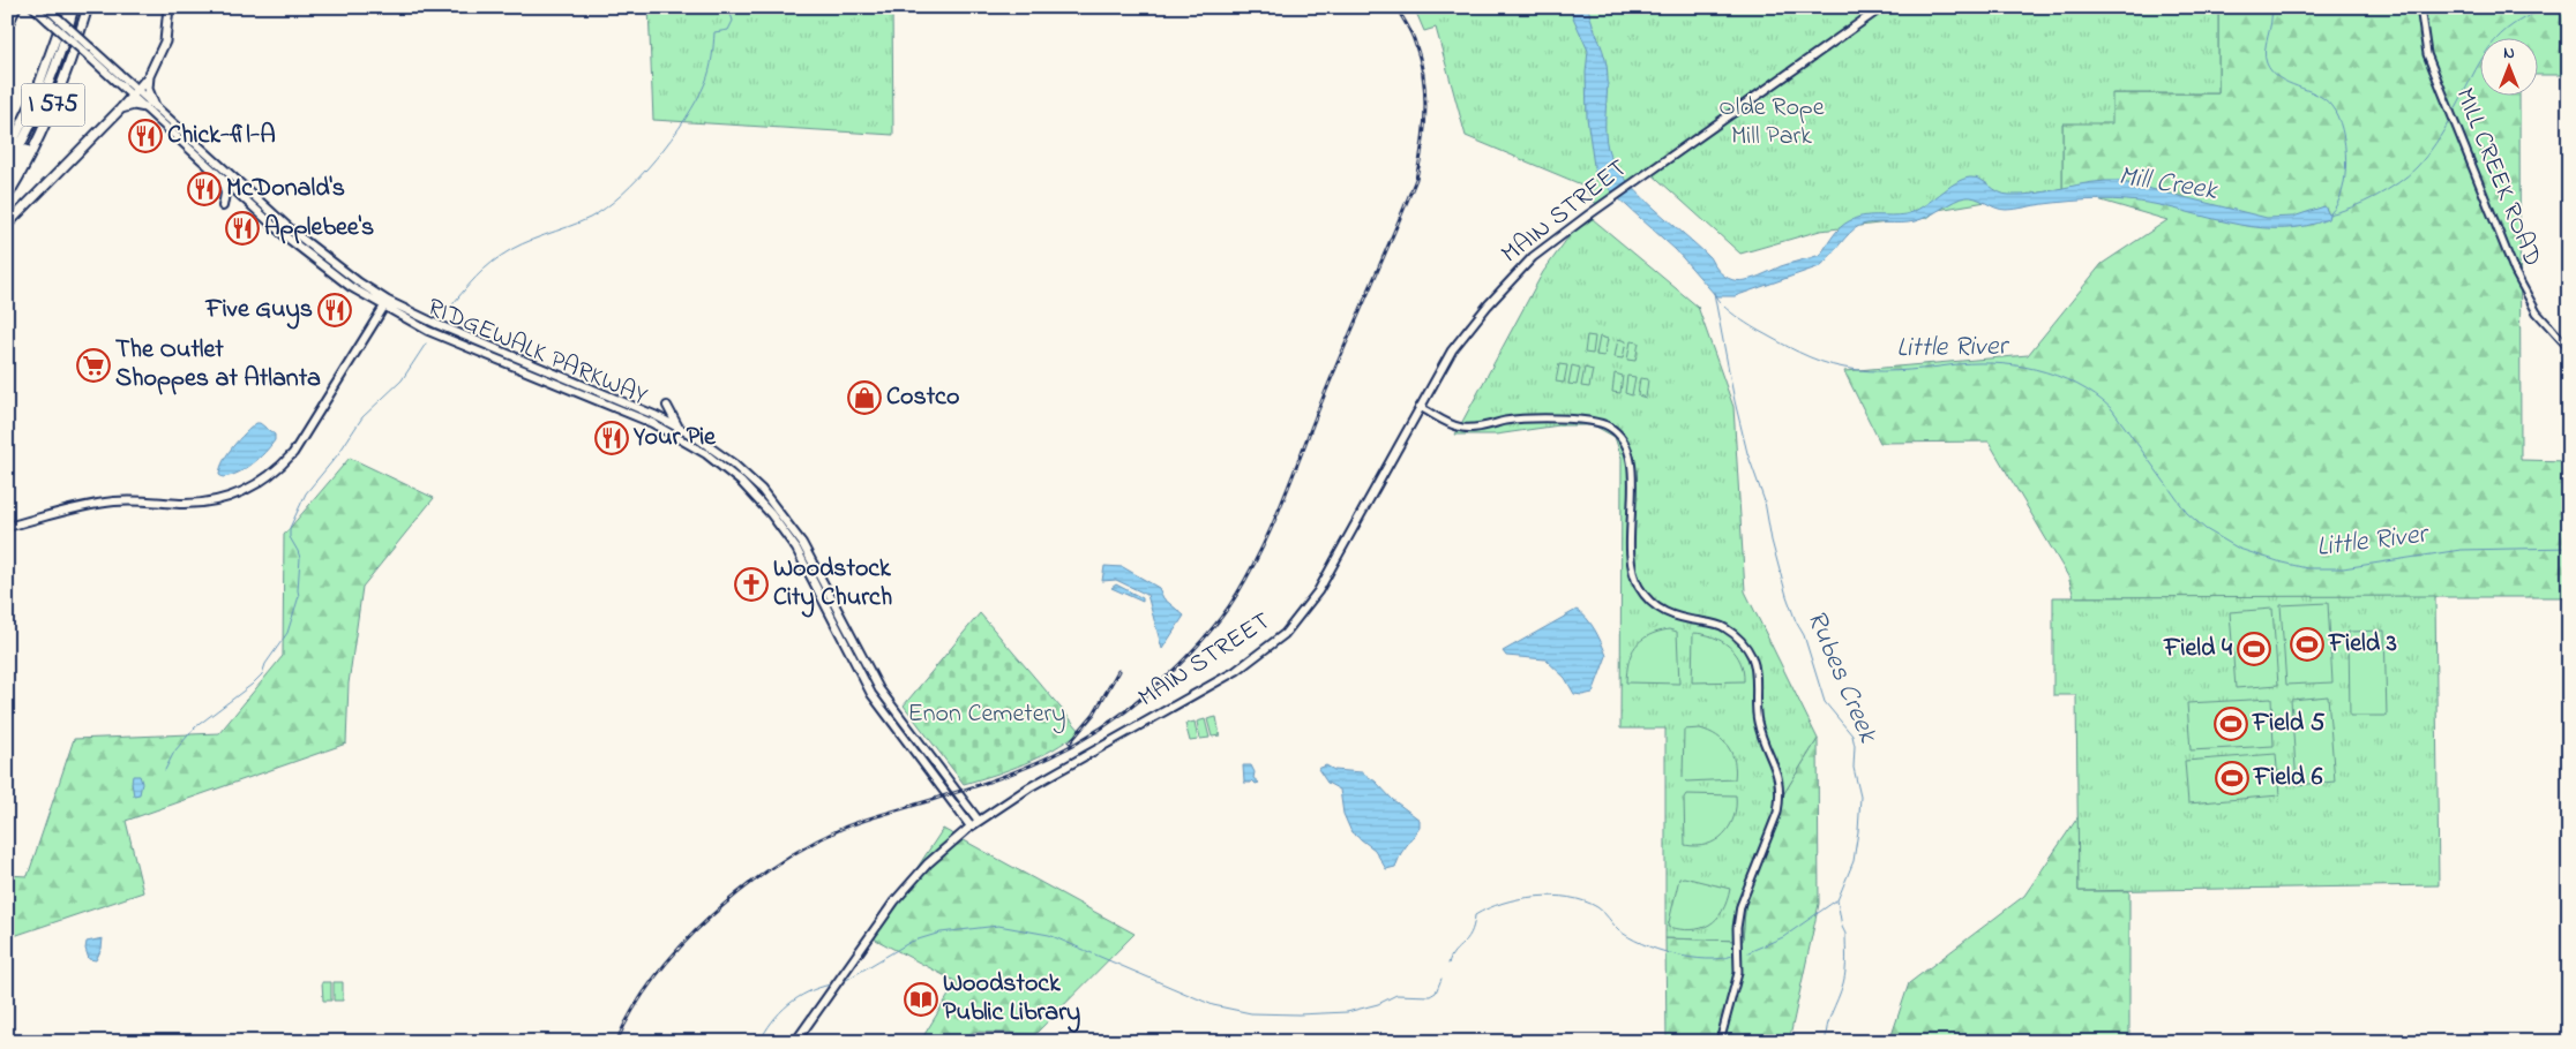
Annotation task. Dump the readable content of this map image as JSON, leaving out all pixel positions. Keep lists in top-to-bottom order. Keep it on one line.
{"streets":{"highway":["I 575"],"main road":["MAIN STREET","RIDGEWALK PARKWAY"],"street":["MILL CREEK ROAD"]},"crossings":[["MAIN STREET","RIDGEWALK PARKWAY"]],"water":["Mill Creek","Little River","Rubes Creek"],"parks":["Olde Rope Mill Park","Enon Cemetery"],"places":{"restaurant":["Chick-fil-A","McDonald's","Applebee's","Five Guys","Your Pie"],"supermarket":["The Outlet Shoppes at Atlanta"],"shop":["Costco"],"church":["Woodstock City Church"],"sports":["Field 3","Field 4","Field 5","Field 6"],"library":["Woodstock Public Library"]},"north":"top"}
